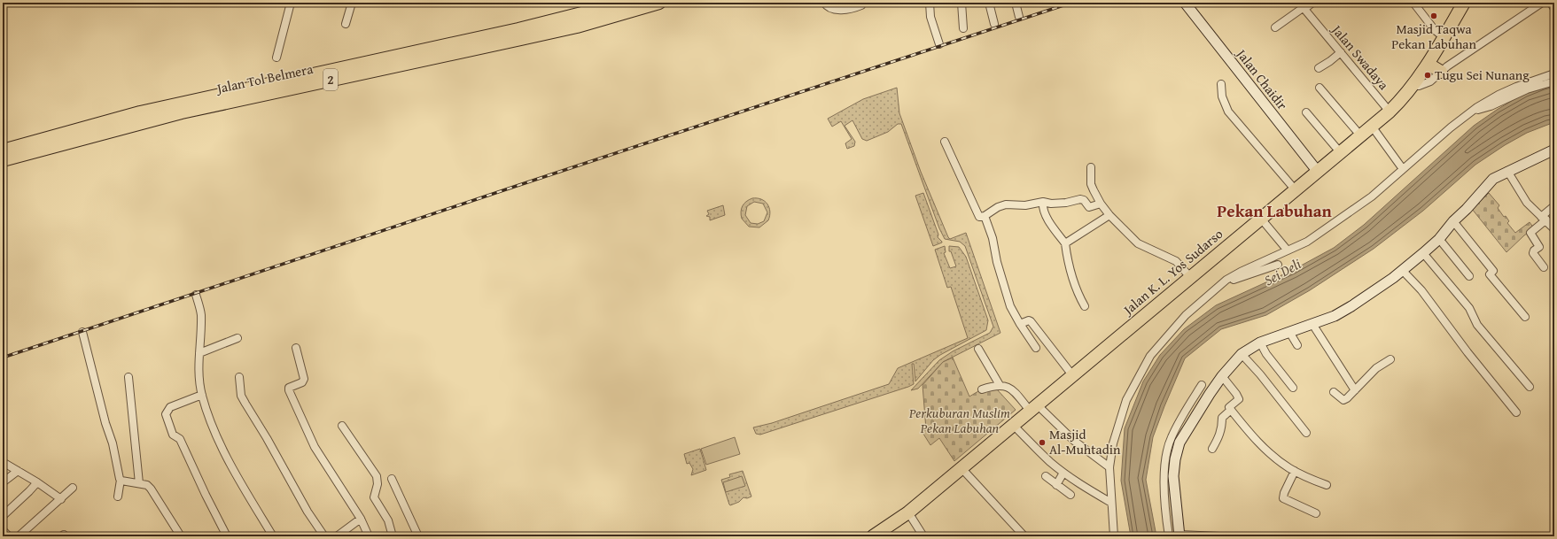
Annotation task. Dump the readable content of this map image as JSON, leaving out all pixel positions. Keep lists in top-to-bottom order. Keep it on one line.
{"streets":{"highway":["Jalan Tol Belmera","2","Jalan K. L. Yos Sudarso"],"street":["Jalan Swadaya","Jalan Chaidir"]},"crossings":[["Jalan Swadaya","Jalan K. L. Yos Sudarso"],["Jalan Chaidir","Jalan K. L. Yos Sudarso"]],"districts":["Pekan Labuhan"],"water":["Sei Deli"],"parks":["Perkuburan Muslim Pekan Labuhan"],"places":["Masjid Taqwa Pekan Labuhan","Tugu Sei Nunang","Masjid Al-Muhtadin"]}
